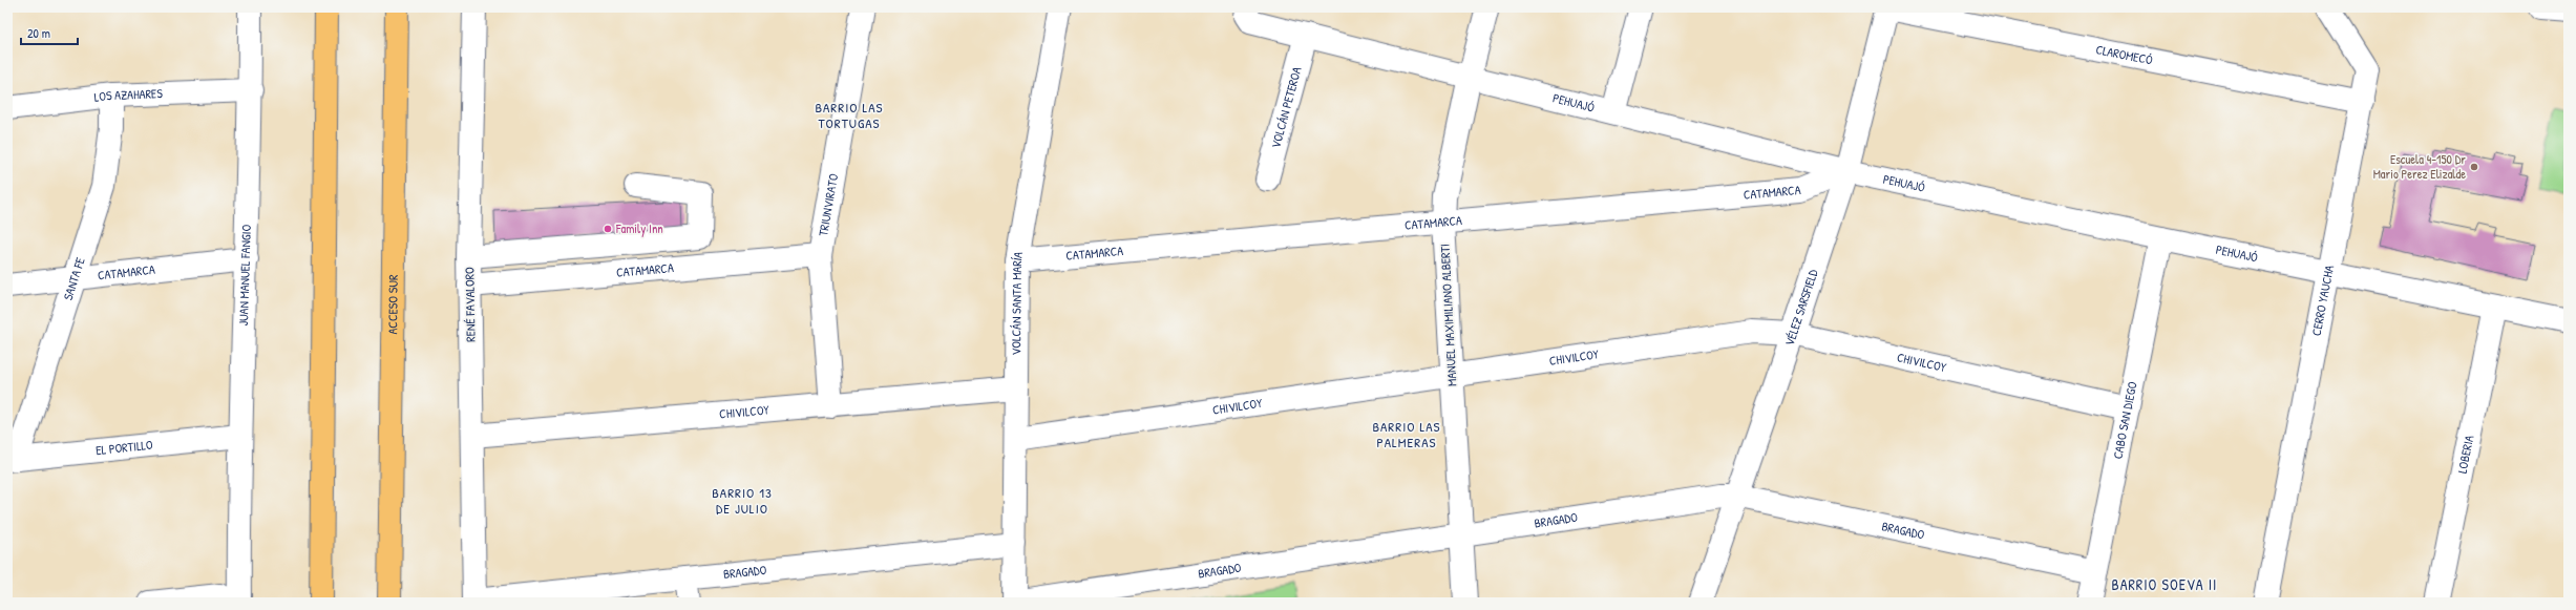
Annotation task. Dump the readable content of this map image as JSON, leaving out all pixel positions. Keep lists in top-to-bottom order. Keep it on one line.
{"streets":{"highway":["ACCESO SUR"],"street":["CLAROMECÓ","LOS AZAHARES","PEHUAJÓ","VOLCÁN PETEROA","CATAMARCA","TRIUNVIRATO","JUAN MANUEL FANGIO","SANTA FE","CERRO YAUCHA","VOLCÁN SANTA MARÍA","RENÉ FAVALORO","VÉLEZ SARSFIELD","MANUEL MAXIMILIANO ALBERTI","CHIVILCOY","CABO SAN DIEGO","EL PORTILLO","LOBERIA","BRAGADO"]},"crossings":[["CLAROMECÓ","CERRO YAUCHA"],["CLAROMECÓ","VÉLEZ SARSFIELD"],["LOS AZAHARES","JUAN MANUEL FANGIO"],["LOS AZAHARES","SANTA FE"],["PEHUAJÓ","VOLCÁN PETEROA"],["PEHUAJÓ","CATAMARCA"],["PEHUAJÓ","CERRO YAUCHA"],["PEHUAJÓ","VÉLEZ SARSFIELD"],["PEHUAJÓ","MANUEL MAXIMILIANO ALBERTI"],["PEHUAJÓ","CABO SAN DIEGO"],["PEHUAJÓ","LOBERIA"],["CATAMARCA","TRIUNVIRATO"],["CATAMARCA","JUAN MANUEL FANGIO"],["CATAMARCA","SANTA FE"],["CATAMARCA","VOLCÁN SANTA MARÍA"],["CATAMARCA","RENÉ FAVALORO"],["CATAMARCA","VÉLEZ SARSFIELD"],["CATAMARCA","MANUEL MAXIMILIANO ALBERTI"],["TRIUNVIRATO","CHIVILCOY"],["JUAN MANUEL FANGIO","EL PORTILLO"],["SANTA FE","EL PORTILLO"],["VOLCÁN SANTA MARÍA","CHIVILCOY"],["VOLCÁN SANTA MARÍA","BRAGADO"],["RENÉ FAVALORO","CHIVILCOY"],["RENÉ FAVALORO","BRAGADO"],["VÉLEZ SARSFIELD","CHIVILCOY"],["VÉLEZ SARSFIELD","BRAGADO"],["MANUEL MAXIMILIANO ALBERTI","CHIVILCOY"],["MANUEL MAXIMILIANO ALBERTI","BRAGADO"],["CHIVILCOY","CABO SAN DIEGO"],["CABO SAN DIEGO","BRAGADO"]],"districts":["BARRIO LAS TORTUGAS","BARRIO LAS PALMERAS","BARRIO 13 DE JULIO","BARRIO SOEVA II"],"places":["Escuela 4-150 Dr Mario Perez Elizalde","Family Inn"],"scale_bar":"20 m"}
